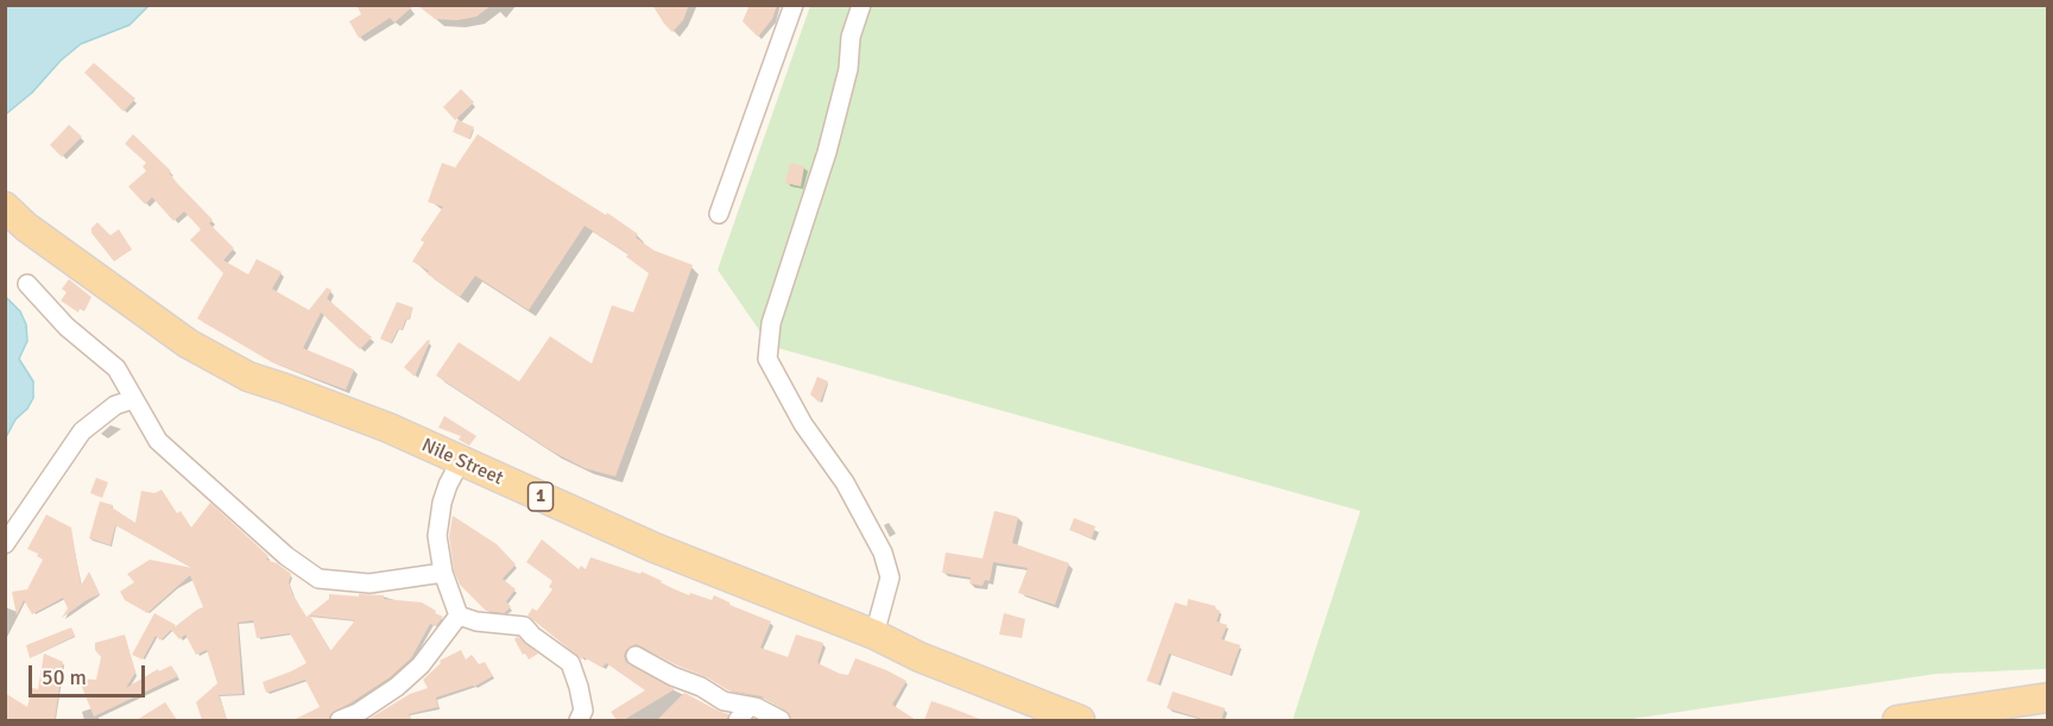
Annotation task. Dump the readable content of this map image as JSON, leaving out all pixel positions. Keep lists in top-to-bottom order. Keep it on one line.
{"streets":{"main road":["Nile Street","1"]},"scale_bar":"50 m"}
